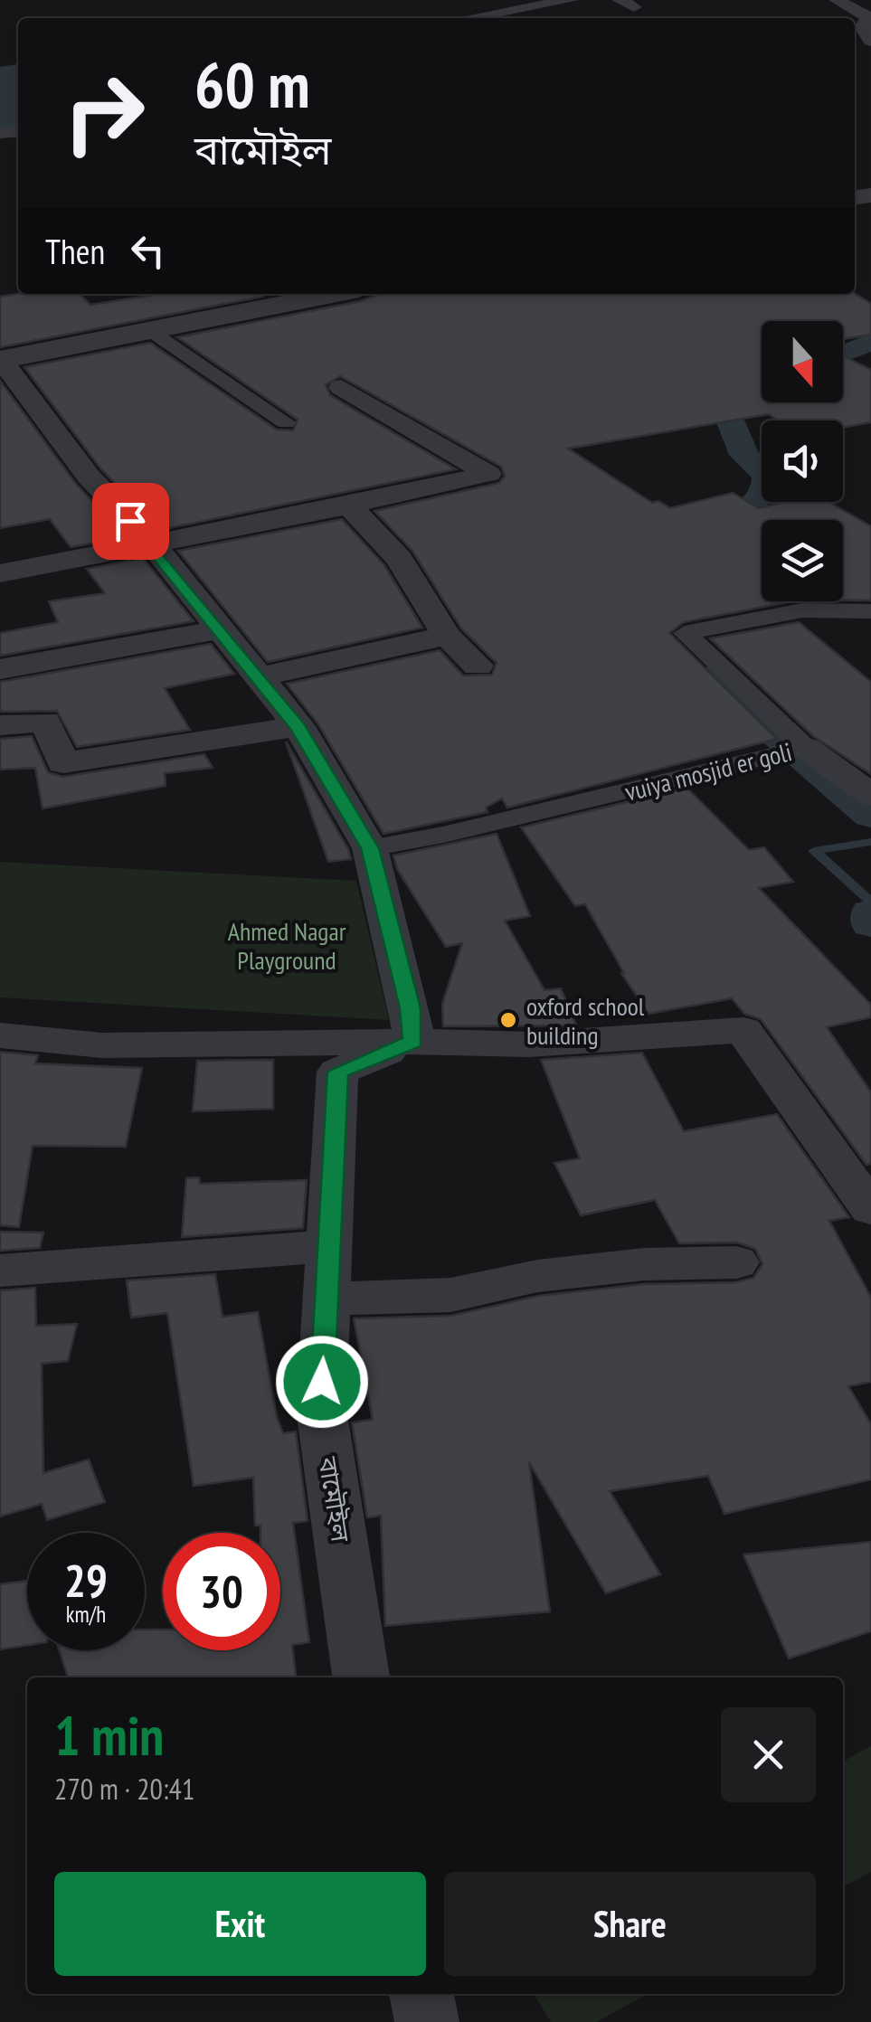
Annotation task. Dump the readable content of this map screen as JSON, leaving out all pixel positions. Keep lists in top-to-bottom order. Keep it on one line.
{"streets":{"street":["vuiya mosjid er goli","বামৌইল"]},"parks":["Ahmed Nagar Playground"],"places":["oxford school building"],"north":"bottom","page":{"turn":["60 m","বামৌইল"],"then":"Then","speed":"29 km/h","limit":"30","heading":["1 min","270 m · 20:41"],"buttons":["Exit","Share"]}}
